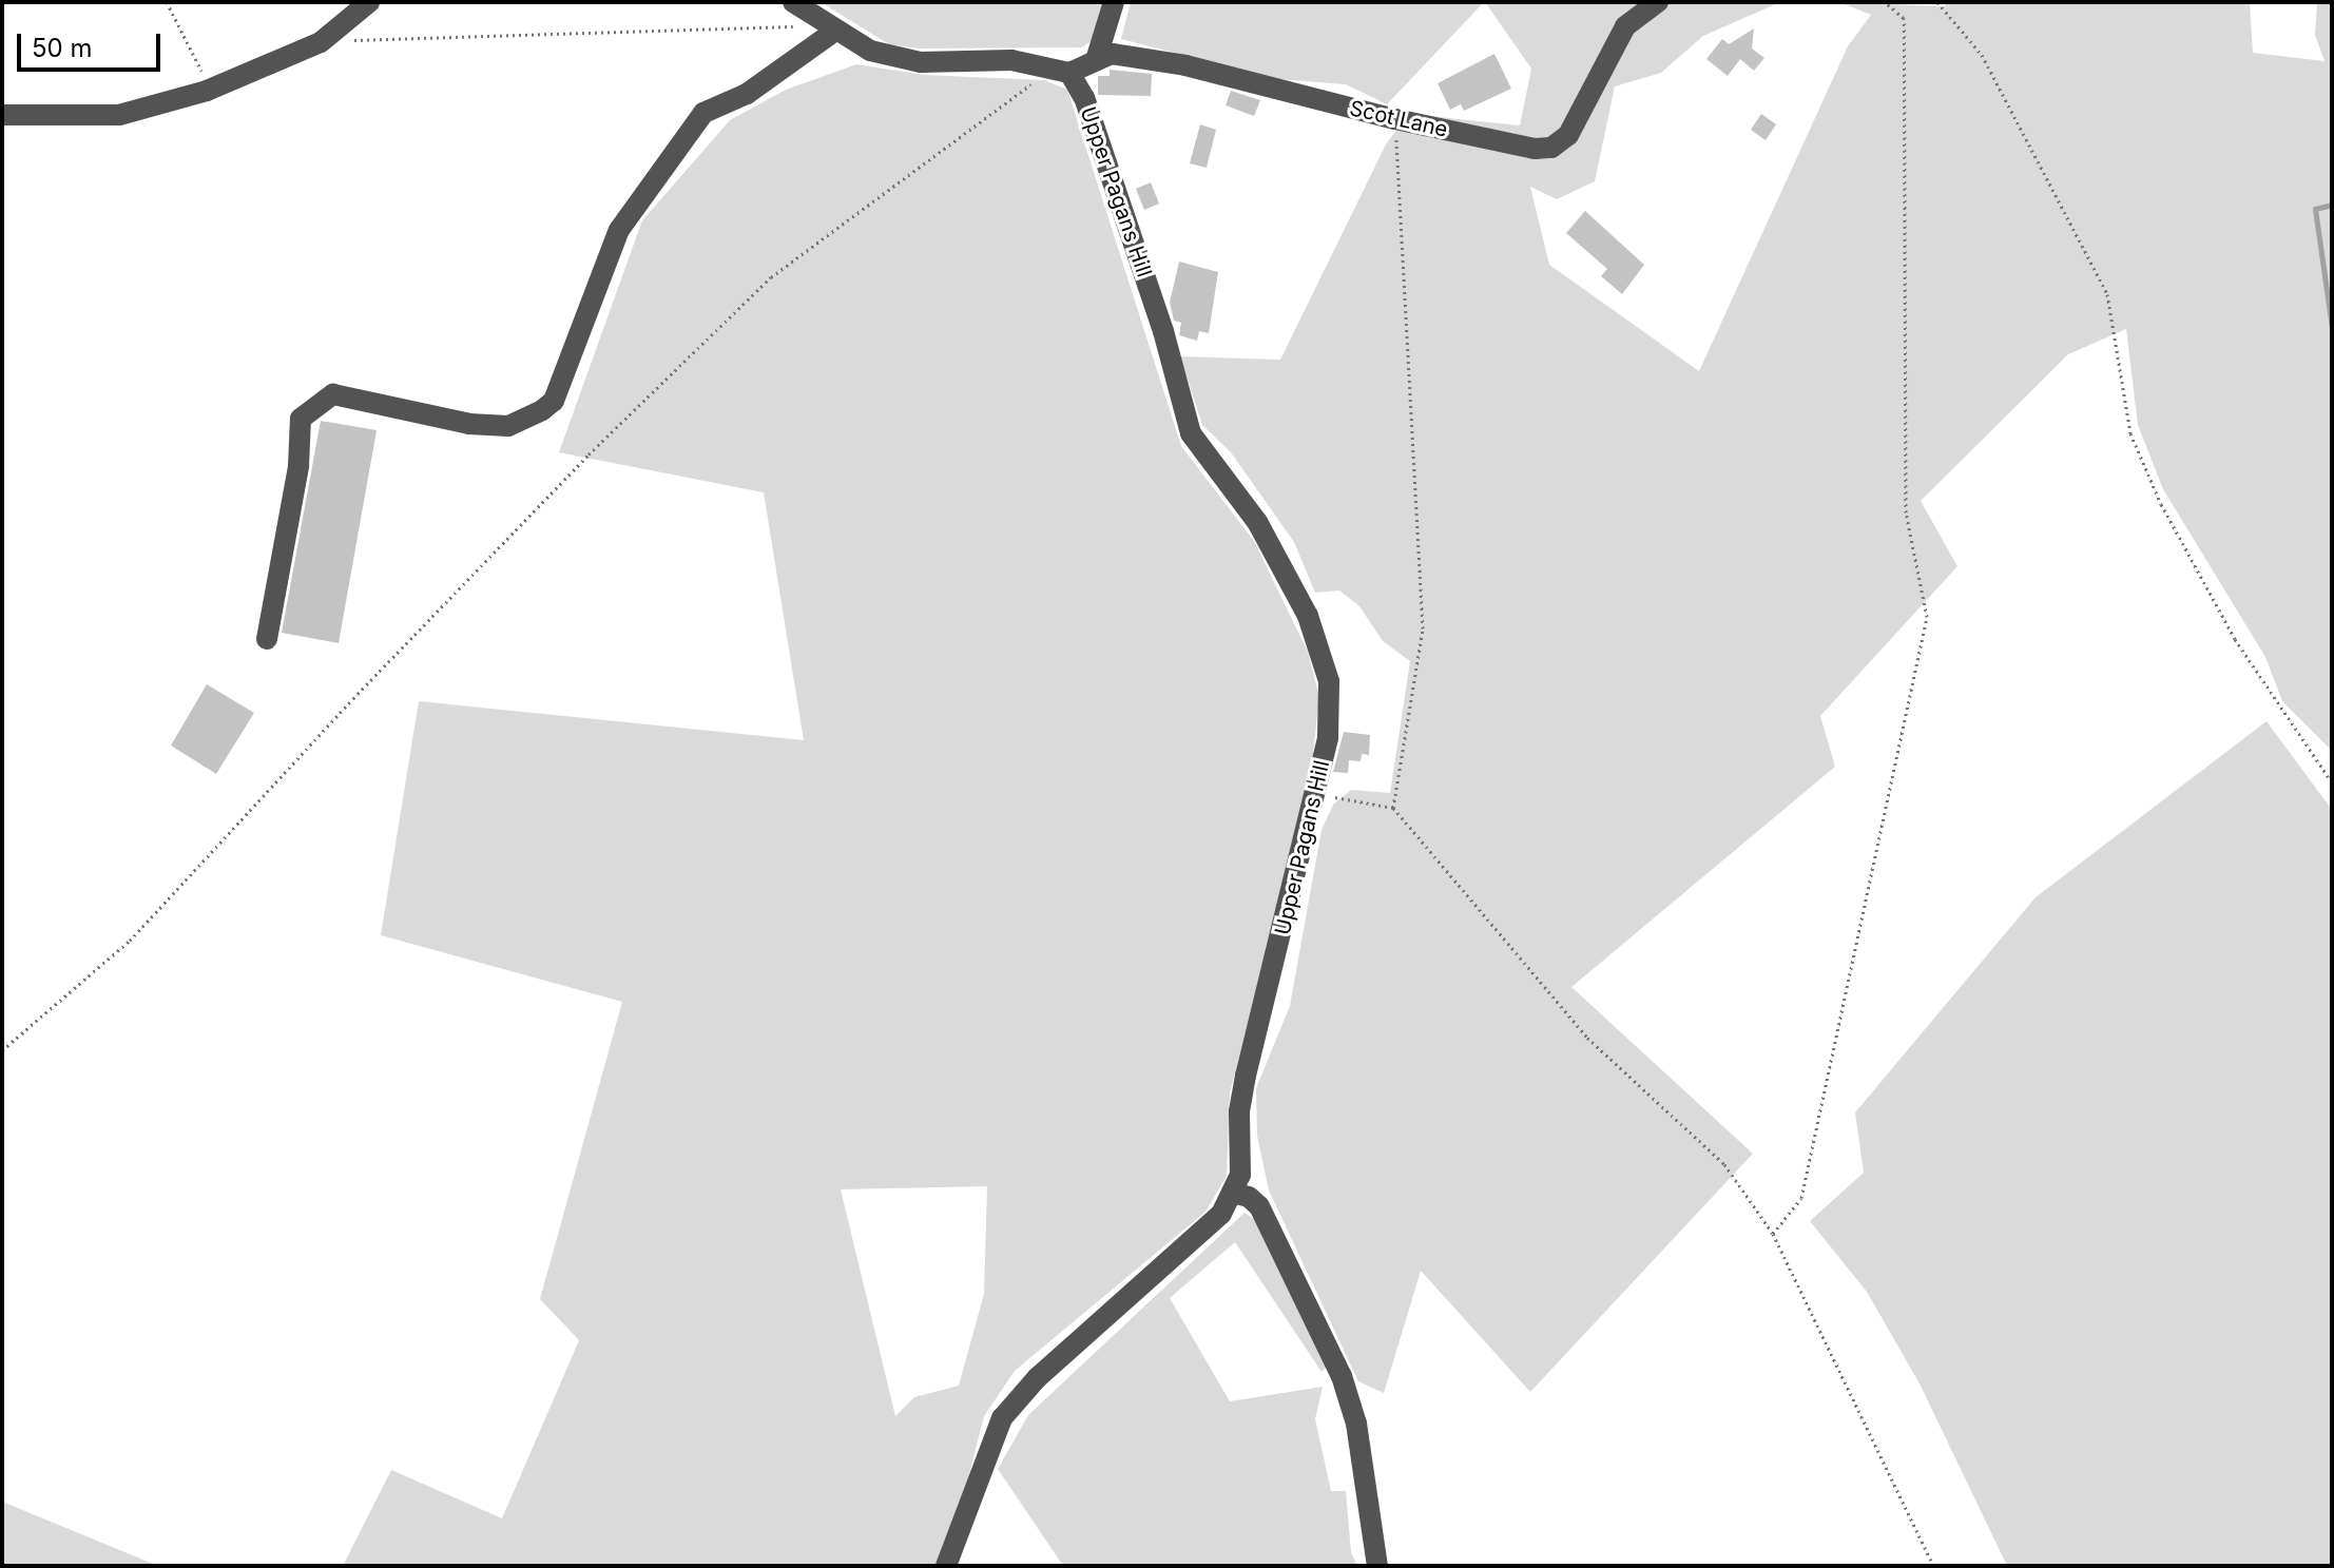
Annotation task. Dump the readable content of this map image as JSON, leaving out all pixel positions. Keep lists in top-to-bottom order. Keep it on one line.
{"streets":{"street":["Scot Lane","Upper Pagans Hill"]},"scale_bar":"50 m"}
